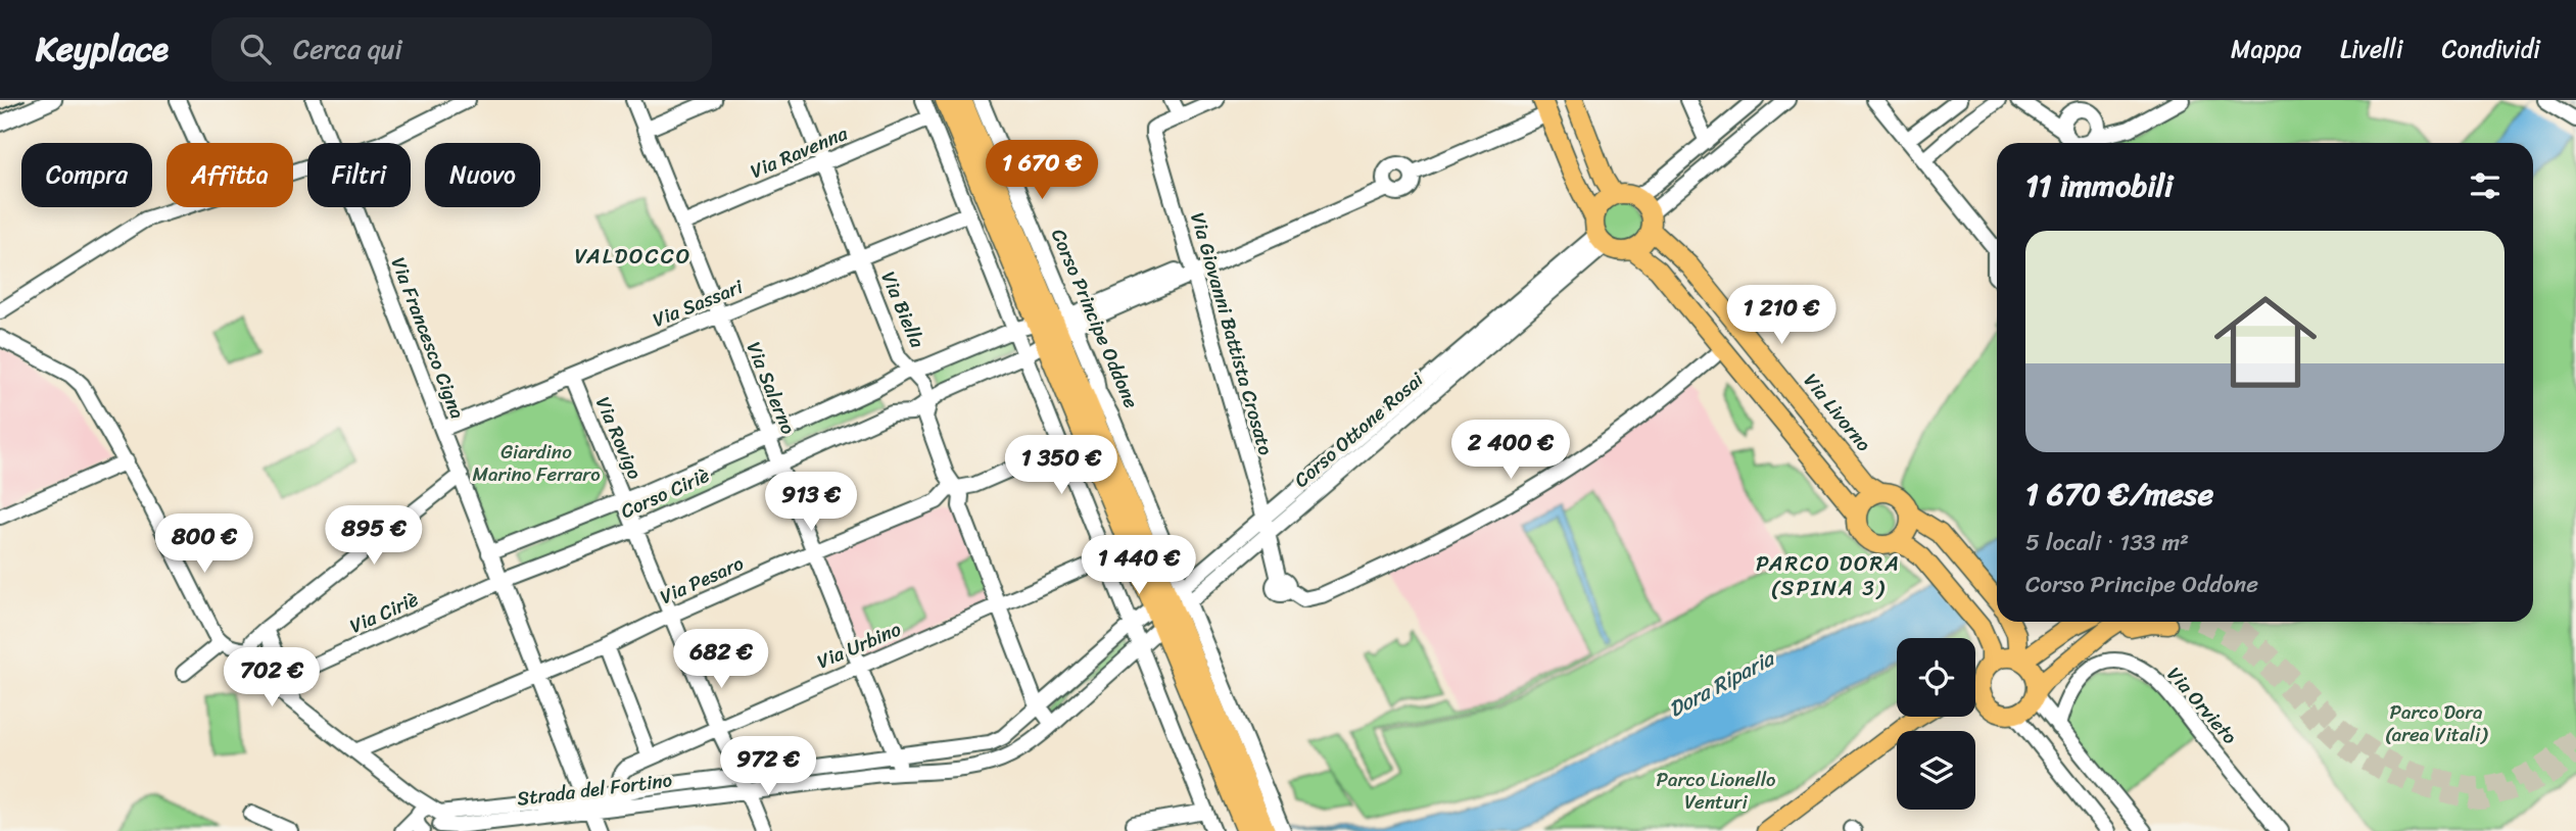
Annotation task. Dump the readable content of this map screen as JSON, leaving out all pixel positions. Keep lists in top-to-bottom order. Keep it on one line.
{"streets":{"main road":["Corso Principe Oddone","Via Livorno"],"street":["Via Ravenna","Via Sassari","Via Biella","Via Giovanni Battista Crosato","Via Francesco Cigna","Via Salerno","Corso Ottone Rosai","Via Rovigo","Corso Ciriè","Via Pesaro","Via Ciriè","Via Urbino","Via Orvieto","Strada del Fortino"]},"crossings":[["Via Ravenna","Via Biella"],["Via Ravenna","Via Salerno"],["Via Sassari","Via Biella"],["Via Sassari","Via Francesco Cigna"],["Via Sassari","Via Salerno"],["Via Sassari","Via Rovigo"],["Via Biella","Corso Ciriè"],["Via Biella","Via Pesaro"],["Via Biella","Via Urbino"],["Via Biella","Strada del Fortino"],["Corso Principe Oddone","Corso Ottone Rosai"],["Corso Principe Oddone","Corso Ciriè"],["Via Giovanni Battista Crosato","Corso Ottone Rosai"],["Via Francesco Cigna","Corso Ciriè"],["Via Francesco Cigna","Via Pesaro"],["Via Francesco Cigna","Via Ciriè"],["Via Francesco Cigna","Strada del Fortino"],["Via Salerno","Corso Ciriè"],["Via Salerno","Via Pesaro"],["Via Salerno","Via Urbino"],["Via Salerno","Strada del Fortino"],["Via Livorno","Corso Ottone Rosai"],["Corso Ottone Rosai","Strada del Fortino"],["Via Rovigo","Corso Ciriè"],["Via Rovigo","Via Pesaro"],["Via Rovigo","Via Urbino"],["Via Rovigo","Strada del Fortino"],["Corso Ciriè","Via Ciriè"],["Via Urbino","Strada del Fortino"]],"districts":["VALDOCCO","PARCO DORA (SPINA 3)"],"water":["Dora Riparia"],"parks":["Giardino Marino Ferraro","Parco Dora (area Vitali)","Parco Lionello Venturi"],"page":{"header":"Keyplace","search":"Cerca qui","nav":["Mappa","Livelli","Condividi"],"price":["1 670 €","1 210 €","2 400 €","1 350 €","913 €","895 €","800 €","1 440 €","682 €","702 €","972 €"],"chip":["Compra","Affitta","Filtri","Nuovo"],"heading":"11 immobili","list":[{"name":"1 670 €/mese","note":"5 locali · 133 m² · Corso Principe Oddone"}]}}
